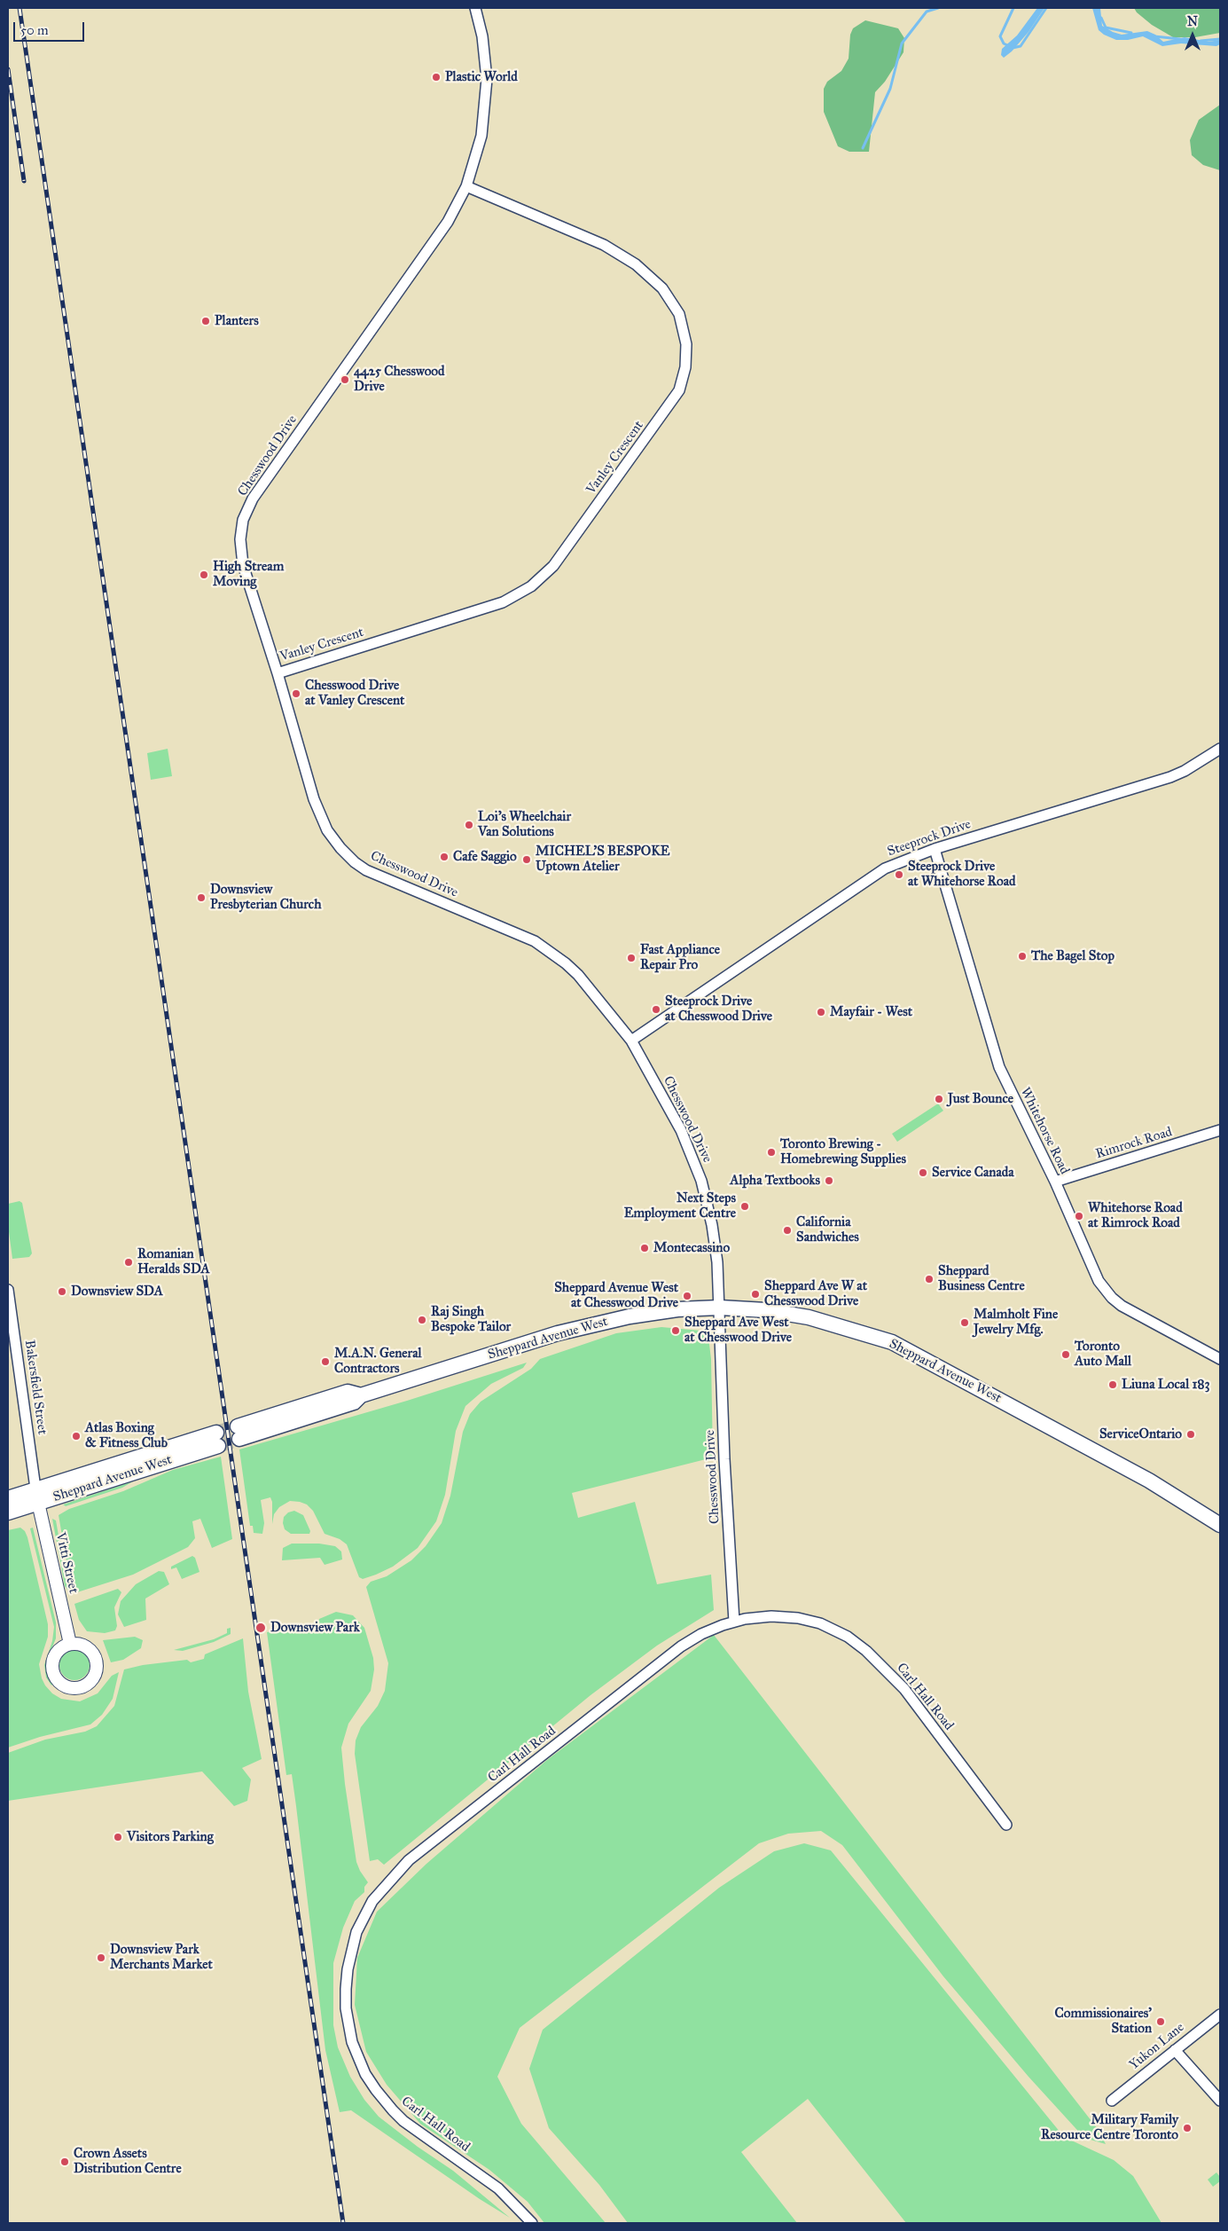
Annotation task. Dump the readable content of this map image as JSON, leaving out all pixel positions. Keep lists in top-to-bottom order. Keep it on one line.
{"streets":{"main road":["Sheppard Avenue West"],"street":["Chesswood Drive","Vanley Crescent","Steeprock Drive","Whitehorse Road","Rimrock Road","Bakersfield Street","Vitti Street","Carl Hall Road","Yukon Lane"]},"crossings":[["Chesswood Drive","Vanley Crescent"],["Chesswood Drive","Steeprock Drive"],["Chesswood Drive","Sheppard Avenue West"],["Chesswood Drive","Carl Hall Road"],["Steeprock Drive","Whitehorse Road"],["Whitehorse Road","Rimrock Road"],["Sheppard Avenue West","Bakersfield Street"],["Sheppard Avenue West","Vitti Street"],["Bakersfield Street","Vitti Street"]],"places":["Plastic World","Planters","4425 Chesswood Drive","High Stream Moving","Chesswood Drive at Vanley Crescent","Loi's Wheelchair Van Solutions","Cafe Saggio","MICHEL'S BESPOKE Uptown Atelier","Steeprock Drive at Whitehorse Road","Downsview Presbyterian Church","The Bagel Stop","Fast Appliance Repair Pro","Steeprock Drive at Chesswood Drive","Mayfair - West","Just Bounce","Toronto Brewing - Homebrewing Supplies","Service Canada","Alpha Textbooks","Next Steps Employment Centre","Whitehorse Road at Rimrock Road","California Sandwiches","Montecassino","Romanian Heralds SDA","Sheppard Business Centre","Downsview SDA","Sheppard Ave W at Chesswood Drive","Sheppard Avenue West at Chesswood Drive","Raj Singh Bespoke Tailor","Malmholt Fine Jewelry Mfg.","Sheppard Ave West at Chesswood Drive","Toronto Auto Mall","M.A.N. General Contractors","Liuna Local 183","ServiceOntario","Atlas Boxing & Fitness Club","Downsview Park","Visitors Parking","Downsview Park Merchants Market","Commissionaires' Station","Military Family Resource Centre Toronto","Crown Assets Distribution Centre"],"scale_bar":"50 m","north":"top"}
